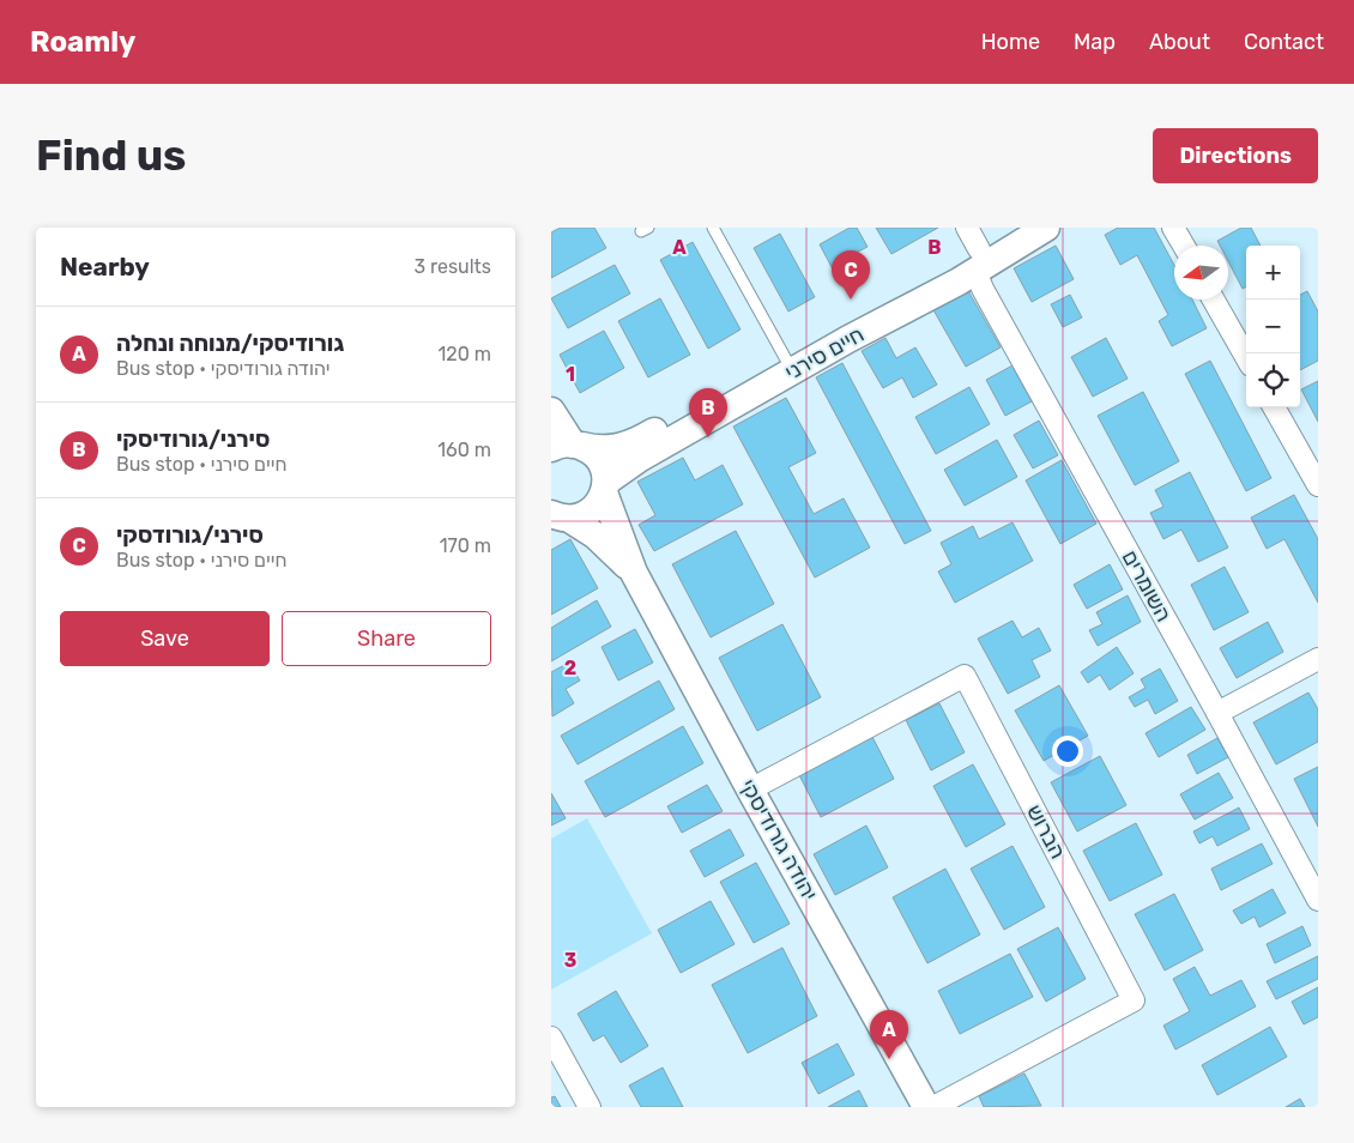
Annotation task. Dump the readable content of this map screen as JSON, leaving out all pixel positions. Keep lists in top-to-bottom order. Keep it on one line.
{"streets":{"street":["חיים סירני","השומרים","הברוש","יהודה גורודיסקי"]},"crossings":[["חיים סירני","השומרים"],["חיים סירני","יהודה גורודיסקי"],["הברוש","יהודה גורודיסקי"]],"north":"left","page":{"header":"Roamly","nav":["Home","Map","About","Contact"],"buttons":["Directions",["Save","Share"]],"title":"Find us","heading":["Nearby","3 results"],"map_buttons":["+","−"],"pins":["C","B","A"],"list":[{"mark":"A","name":"גורודיסקי/מנוחה ונחלה","note":"Bus stop · יהודה גורודיסקי","value":"120 m"},{"mark":"B","name":"סירני/גורודיסקי","note":"Bus stop · חיים סירני","value":"160 m"},{"mark":"C","name":"סירני/גורודסקי","note":"Bus stop · חיים סירני","value":"170 m"}]},"grid":{"columns":["A","B"],"rows":["1","2","3"]}}
